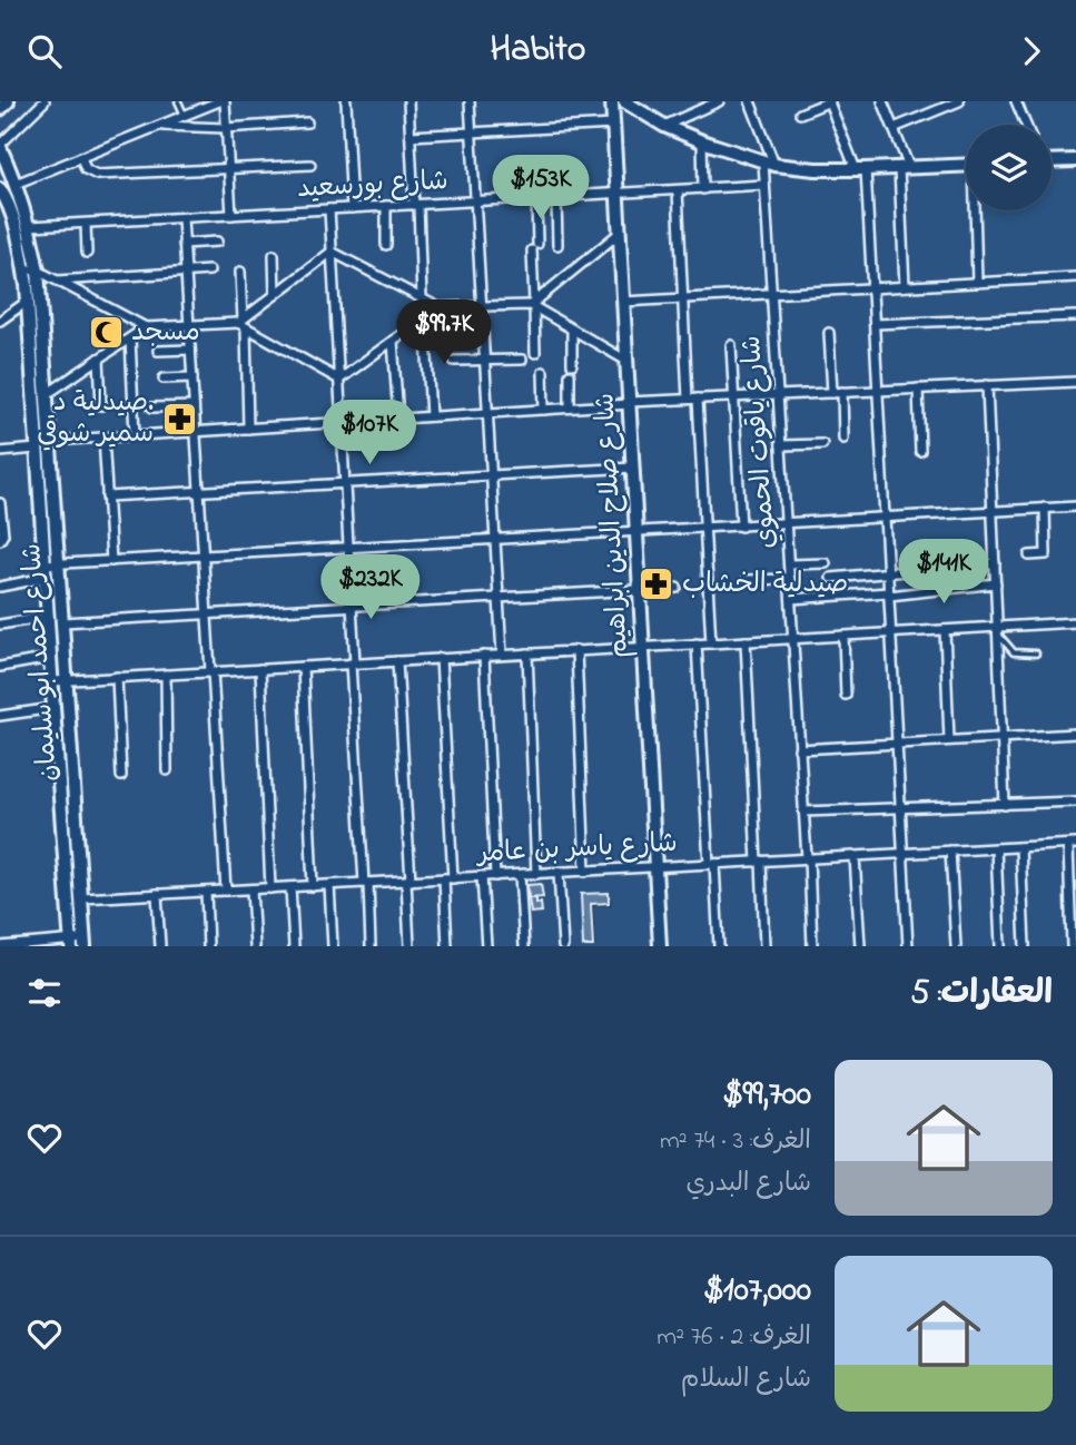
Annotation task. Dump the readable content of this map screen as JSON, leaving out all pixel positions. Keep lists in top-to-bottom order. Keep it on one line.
{"streets":{"main road":["شارع صلاح الدين ابراهيم","شارع احمد ابو سليمان"],"street":["شارع بورسعيد","شارع ياقوت الحموي","شارع ياسر بن عامر"]},"crossings":[["شارع بورسعيد","شارع ياقوت الحموي"],["شارع بورسعيد","شارع صلاح الدين ابراهيم"],["شارع بورسعيد","شارع احمد ابو سليمان"],["شارع ياقوت الحموي","شارع ياسر بن عامر"],["شارع صلاح الدين ابراهيم","شارع ياسر بن عامر"],["شارع احمد ابو سليمان","شارع ياسر بن عامر"]],"places":{"mosque":["مسجد"],"pharmacy":["صيدلية د. سمير شوقي","صيدلية الخشاب"]},"page":{"header":"Habito","price":["$153K","$99.7K","$107K","$141K","$232K"],"heading":"العقارات: 5","list":[{"name":"$99,700","note":"الغرف: 3 · 74 m² · شارع البدري"},{"name":"$107,000","note":"الغرف: 2 · 76 m² · شارع السلام"}]}}
